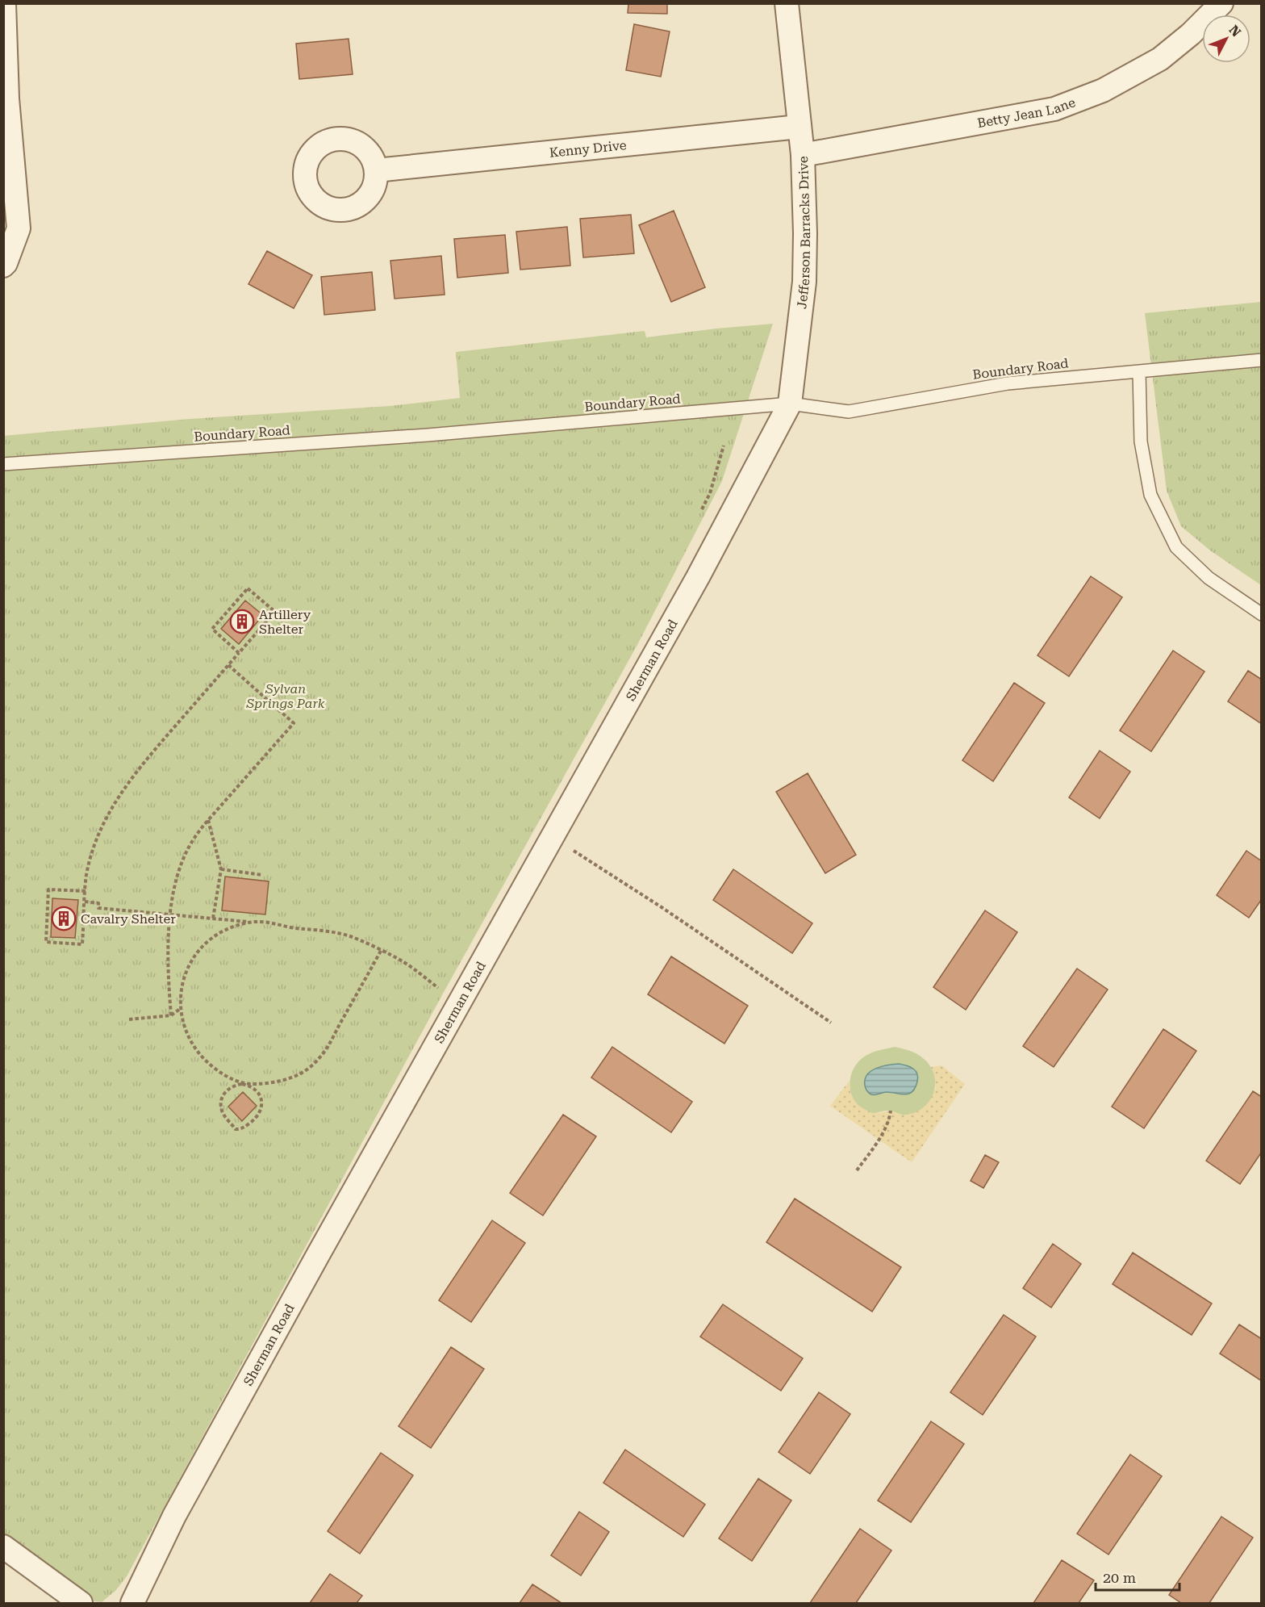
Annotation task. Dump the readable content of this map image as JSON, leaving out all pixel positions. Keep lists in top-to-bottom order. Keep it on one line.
{"streets":{"street":["Betty Jean Lane","Kenny Drive","Jefferson Barracks Drive","Sherman Road"],"lane":["Boundary Road"]},"crossings":[["Betty Jean Lane","Jefferson Barracks Drive"],["Kenny Drive","Jefferson Barracks Drive"],["Jefferson Barracks Drive","Boundary Road"],["Jefferson Barracks Drive","Sherman Road"],["Boundary Road","Sherman Road"]],"parks":["Sylvan Springs Park"],"places":{"building":["Artillery Shelter","Cavalry Shelter"]},"scale_bar":"20 m","north":"top right"}
